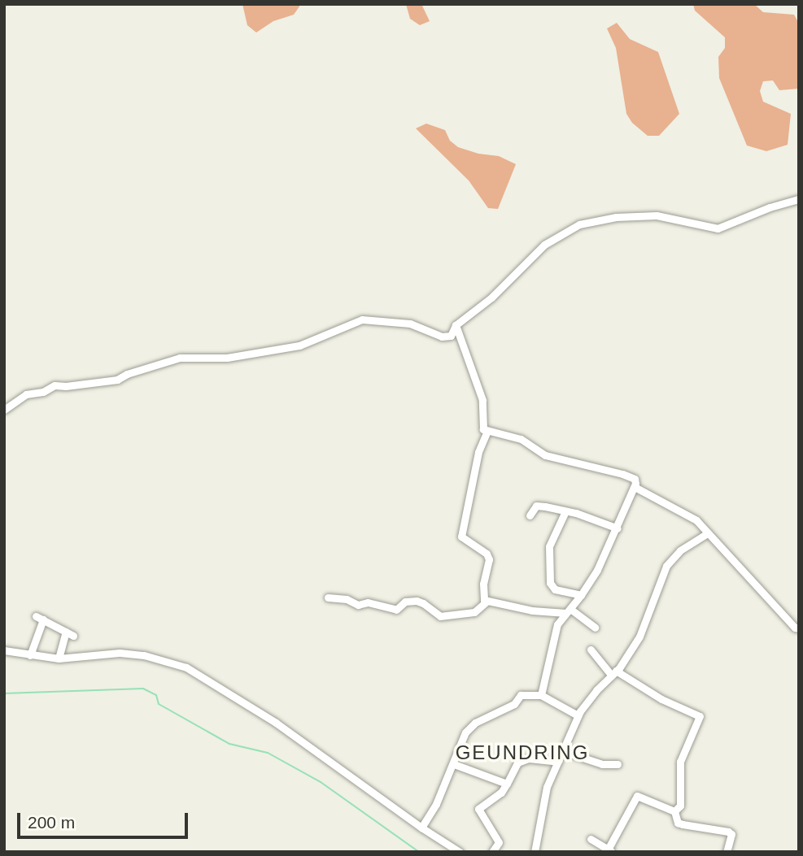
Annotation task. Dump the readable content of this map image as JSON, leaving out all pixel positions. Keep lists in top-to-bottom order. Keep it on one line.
{"districts":["GEUNDRING"],"scale_bar":"200 m"}
